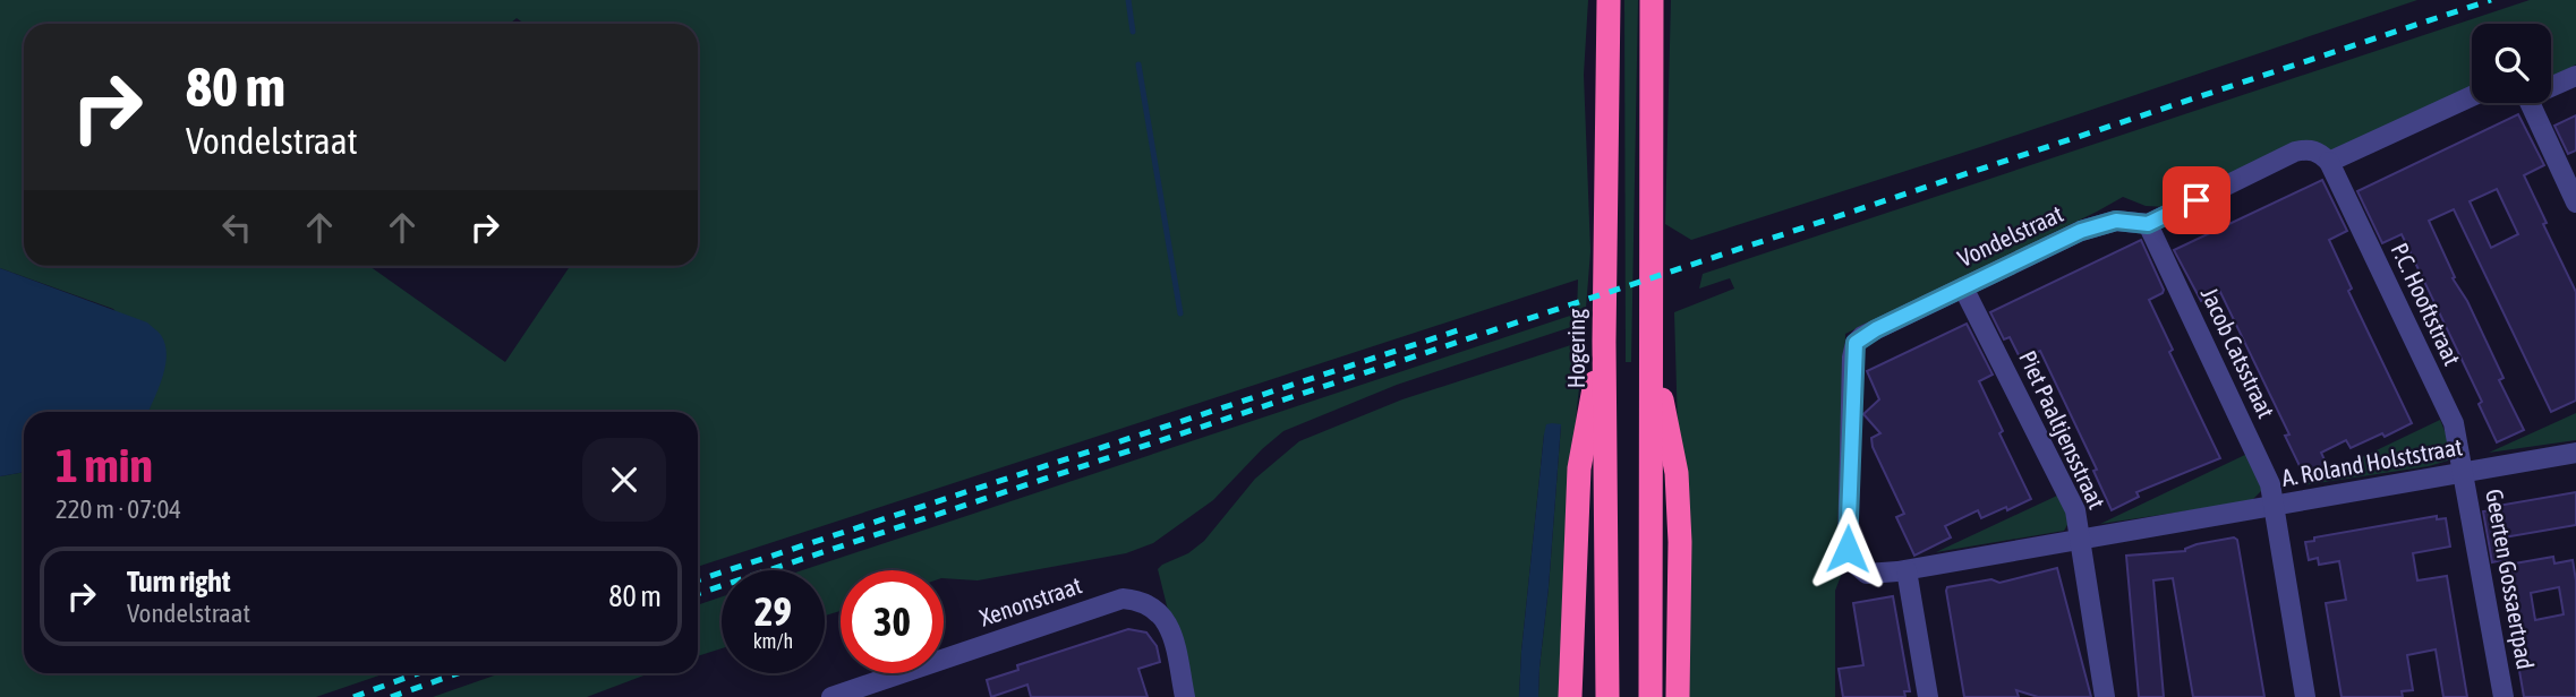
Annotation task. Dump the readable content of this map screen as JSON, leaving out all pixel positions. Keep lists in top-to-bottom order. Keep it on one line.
{"streets":{"highway":["Hogering"],"street":["Vondelstraat","P.C. Hooftstraat","Jacob Catsstraat","Piet Paaltjensstraat","A. Roland Holststraat","Geerten Gossaertpad","Xenonstraat"]},"crossings":[["Vondelstraat","P.C. Hooftstraat"],["Vondelstraat","Jacob Catsstraat"],["Vondelstraat","Piet Paaltjensstraat"],["P.C. Hooftstraat","A. Roland Holststraat"],["P.C. Hooftstraat","Geerten Gossaertpad"],["Jacob Catsstraat","A. Roland Holststraat"],["A. Roland Holststraat","Geerten Gossaertpad"]],"page":{"turn":["80 m","Vondelstraat"],"heading":["1 min","220 m · 07:04"],"list":[{"name":"Turn right","note":"Vondelstraat","value":"80 m"}],"speed":"29 km/h","limit":"30"}}
